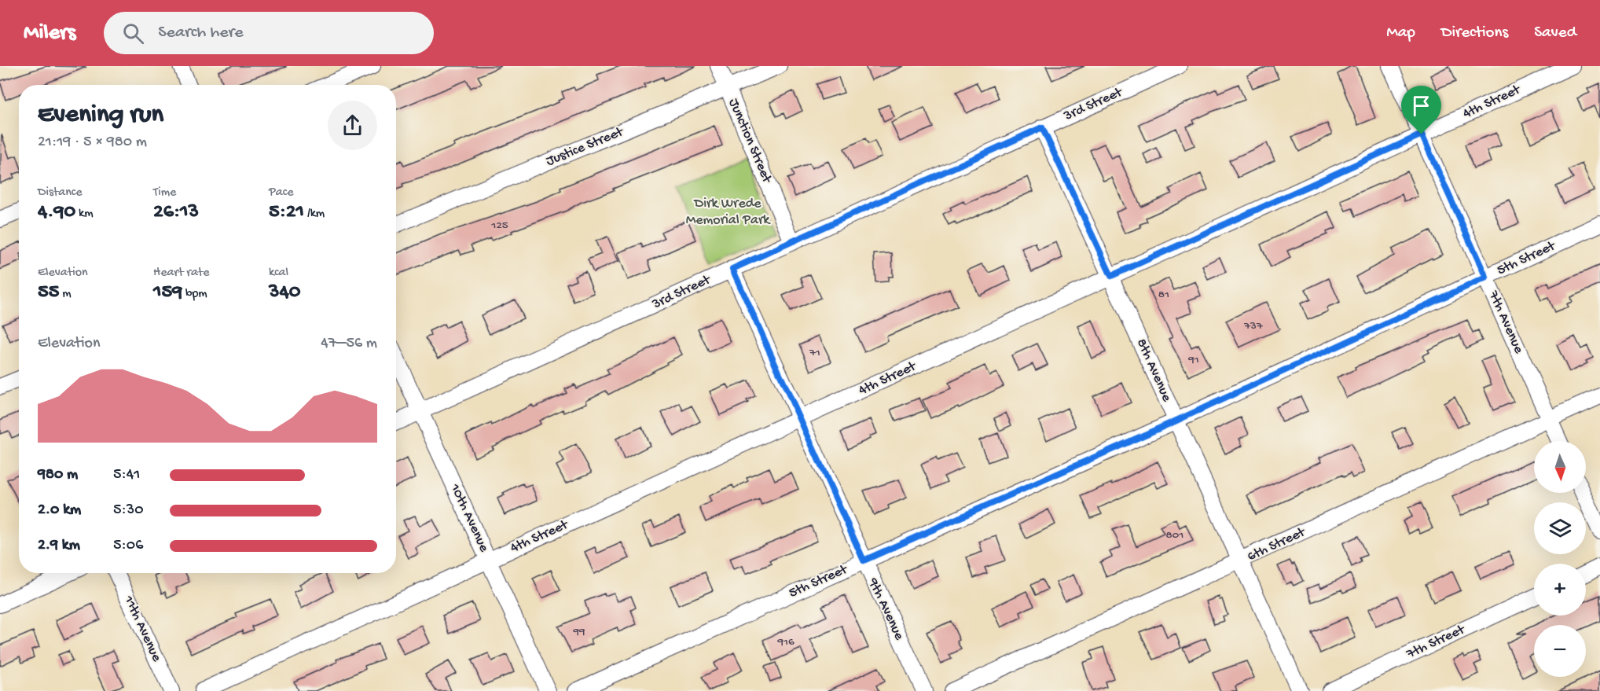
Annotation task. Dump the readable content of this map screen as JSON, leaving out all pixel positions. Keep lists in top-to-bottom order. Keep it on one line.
{"streets":{"street":["4th Street","3rd Street","Junction Street","Justice Street","5th Street","7th Avenue","8th Avenue","10th Avenue","6th Street","9th Avenue","11th Avenue","7th Street"]},"crossings":[["4th Street","7th Avenue"],["4th Street","8th Avenue"],["4th Street","10th Avenue"],["4th Street","9th Avenue"],["3rd Street","Junction Street"],["3rd Street","8th Avenue"],["3rd Street","10th Avenue"],["3rd Street","9th Avenue"],["Junction Street","Justice Street"],["5th Street","7th Avenue"],["5th Street","8th Avenue"],["5th Street","9th Avenue"],["7th Avenue","6th Street"],["8th Avenue","6th Street"]],"parks":["Dirk Wrede Memorial Park"],"house_numbers":["125","81","737","71","91","801","99","916"],"north":"bottom","page":{"header":"Milers","search":"Search here","nav":["Map","Directions","Saved"],"heading":["Evening run","21:19 · 5 × 980 m"],"stats":[["Distance","4.90 km"],["Time","26:13"],["Pace","5:21 /km"],["Elevation","55 m"],["Heart rate","159 bpm"],["kcal","340"]],"chart":["Elevation","47–56 m"],"map_buttons":["+","−"],"list":[{"name":"980 m","note":"5:41"},{"name":"2.0 km","note":"5:30"},{"name":"2.9 km","note":"5:06"}]}}
